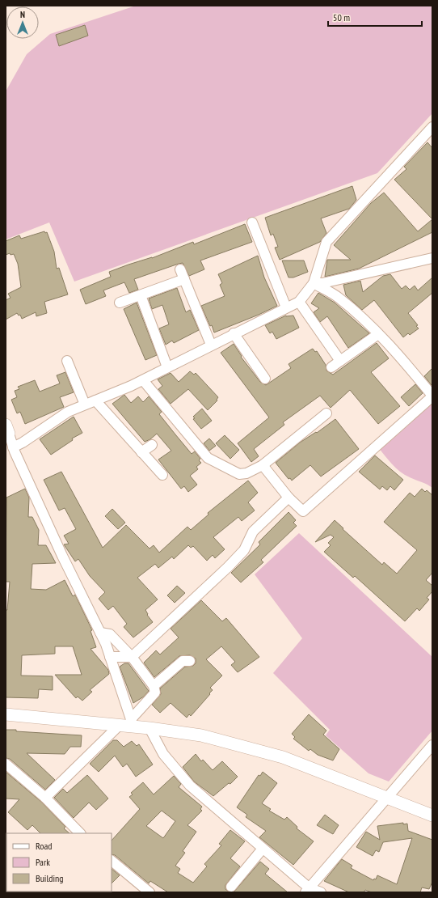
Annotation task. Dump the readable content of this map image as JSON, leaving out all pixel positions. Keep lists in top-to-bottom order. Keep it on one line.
{"legend":["Road","Park","Building"],"scale_bar":"50 m","north":"top"}
